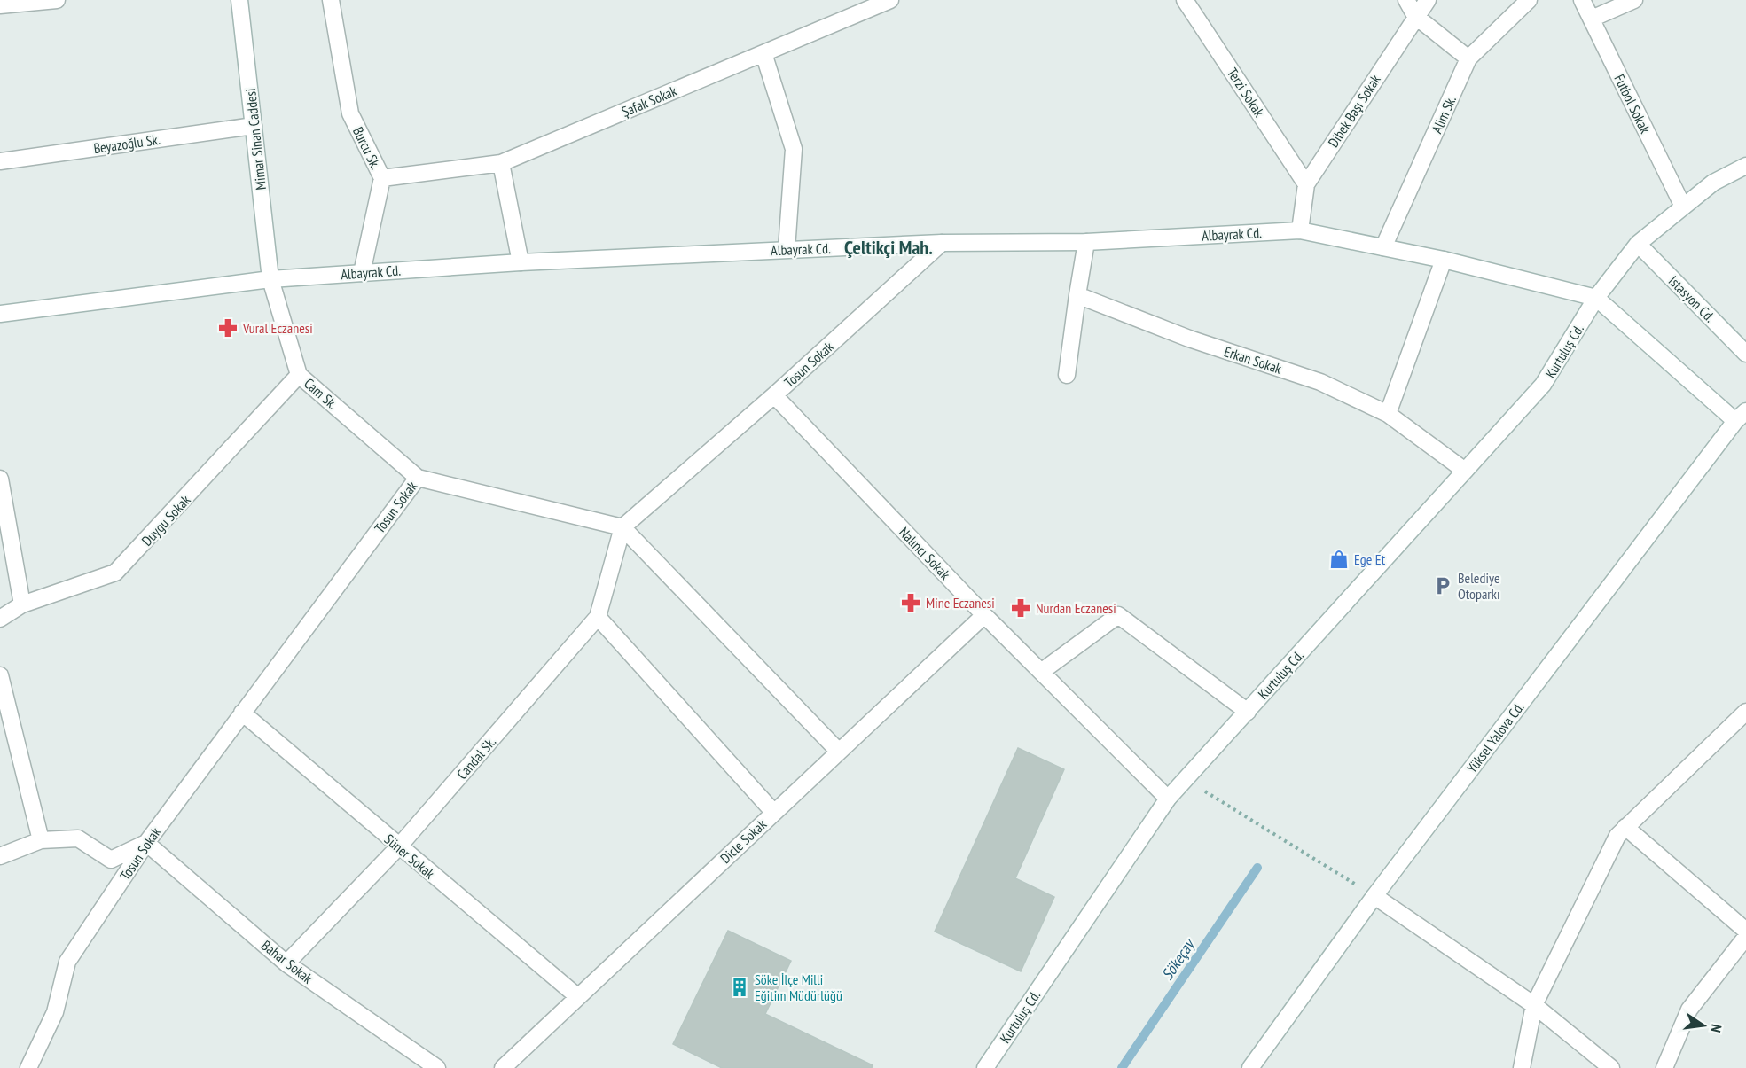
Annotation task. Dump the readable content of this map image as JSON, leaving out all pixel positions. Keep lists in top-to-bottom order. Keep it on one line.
{"streets":{"street":["Terzi Sokak","Şafak Sokak","Futbol Sokak","Dibek Başı Sokak","Alim Sk.","Mimar Sinan Caddesi","Beyazoğlu Sk.","Burcu Sk.","Albayrak Cd.","Istasyon Cd.","Kurtuluş Cd.","Erkan Sokak","Tosun Sokak","Cam Sk.","Duygu Sokak","Nalıncı Sokak","Yüksel Yalova Cd.","Candal Sk.","Dicle Sokak","Süner Sokak","Bahar Sokak"]},"crossings":[["Terzi Sokak","Dibek Başı Sokak"],["Şafak Sokak","Burcu Sk."],["Futbol Sokak","Kurtuluş Cd."],["Dibek Başı Sokak","Albayrak Cd."],["Alim Sk.","Albayrak Cd."],["Mimar Sinan Caddesi","Beyazoğlu Sk."],["Mimar Sinan Caddesi","Albayrak Cd."],["Mimar Sinan Caddesi","Cam Sk."],["Albayrak Cd.","Kurtuluş Cd."],["Albayrak Cd.","Tosun Sokak"],["Albayrak Cd.","Cam Sk."],["Istasyon Cd.","Kurtuluş Cd."],["Kurtuluş Cd.","Erkan Sokak"],["Kurtuluş Cd.","Nalıncı Sokak"],["Tosun Sokak","Cam Sk."],["Tosun Sokak","Nalıncı Sokak"],["Tosun Sokak","Candal Sk."],["Tosun Sokak","Süner Sokak"],["Tosun Sokak","Bahar Sokak"],["Cam Sk.","Duygu Sokak"],["Nalıncı Sokak","Dicle Sokak"],["Candal Sk.","Süner Sokak"],["Candal Sk.","Bahar Sokak"],["Dicle Sokak","Süner Sokak"]],"districts":["Çeltikçi Mah."],"water":["Sökeçay"],"places":{"pharmacy":["Vural Eczanesi","Mine Eczanesi","Nurdan Eczanesi"],"shop":["Ege Et"],"parking":["Belediye Otoparkı"],"building":["Söke İlçe Milli Eğitim Müdürlüğü"]},"north":"right"}
